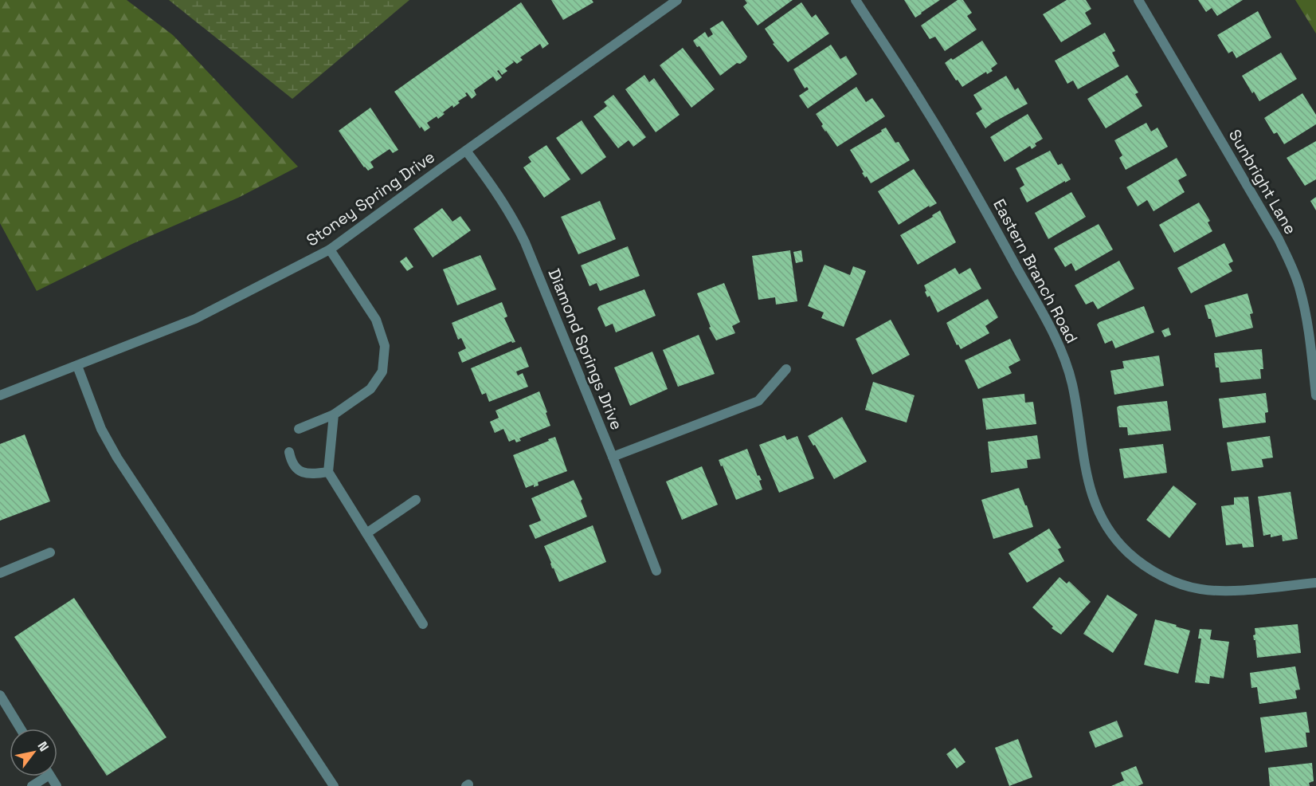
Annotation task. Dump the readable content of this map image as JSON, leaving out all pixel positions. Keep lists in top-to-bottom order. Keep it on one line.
{"streets":{"street":["Sunbright Lane","Stoney Spring Drive","Eastern Branch Road","Diamond Springs Drive"]},"crossings":[["Stoney Spring Drive","Diamond Springs Drive"]],"north":"top right"}
